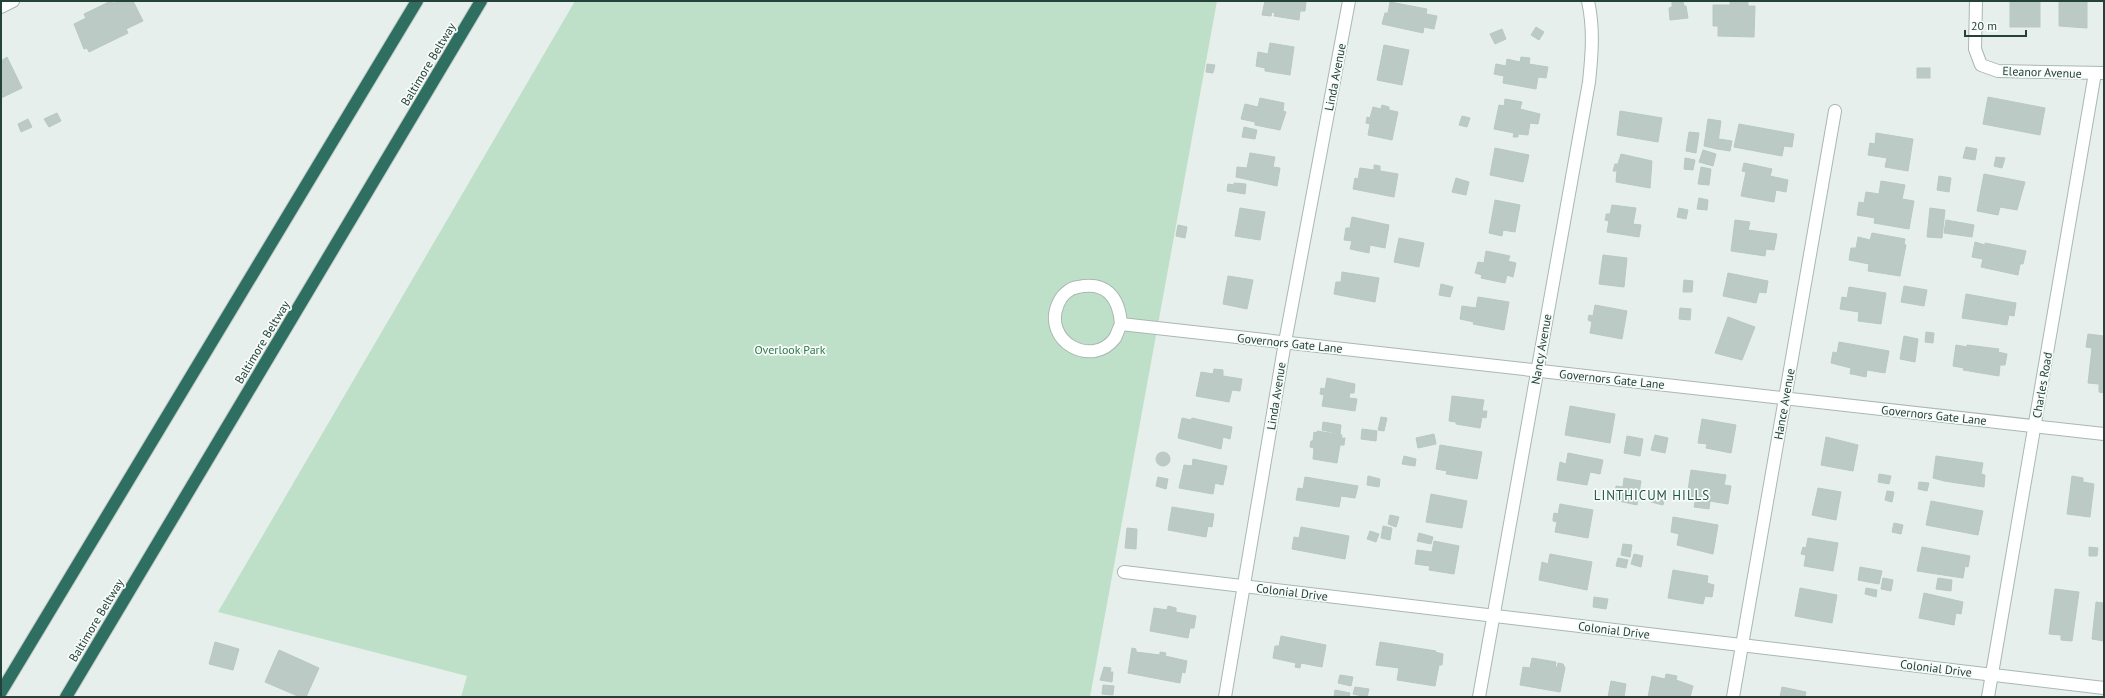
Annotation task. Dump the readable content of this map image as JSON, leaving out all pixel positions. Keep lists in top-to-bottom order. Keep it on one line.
{"streets":{"highway":["Baltimore Beltway"],"street":["Eleanor Avenue","Linda Avenue","Governors Gate Lane","Nancy Avenue","Charles Road","Hance Avenue","Colonial Drive"]},"crossings":[["Eleanor Avenue","Charles Road"],["Linda Avenue","Governors Gate Lane"],["Linda Avenue","Colonial Drive"],["Governors Gate Lane","Nancy Avenue"],["Governors Gate Lane","Charles Road"],["Governors Gate Lane","Hance Avenue"],["Nancy Avenue","Colonial Drive"],["Charles Road","Colonial Drive"],["Hance Avenue","Colonial Drive"]],"districts":["LINTHICUM HILLS"],"parks":["Overlook Park"],"scale_bar":"20 m"}
